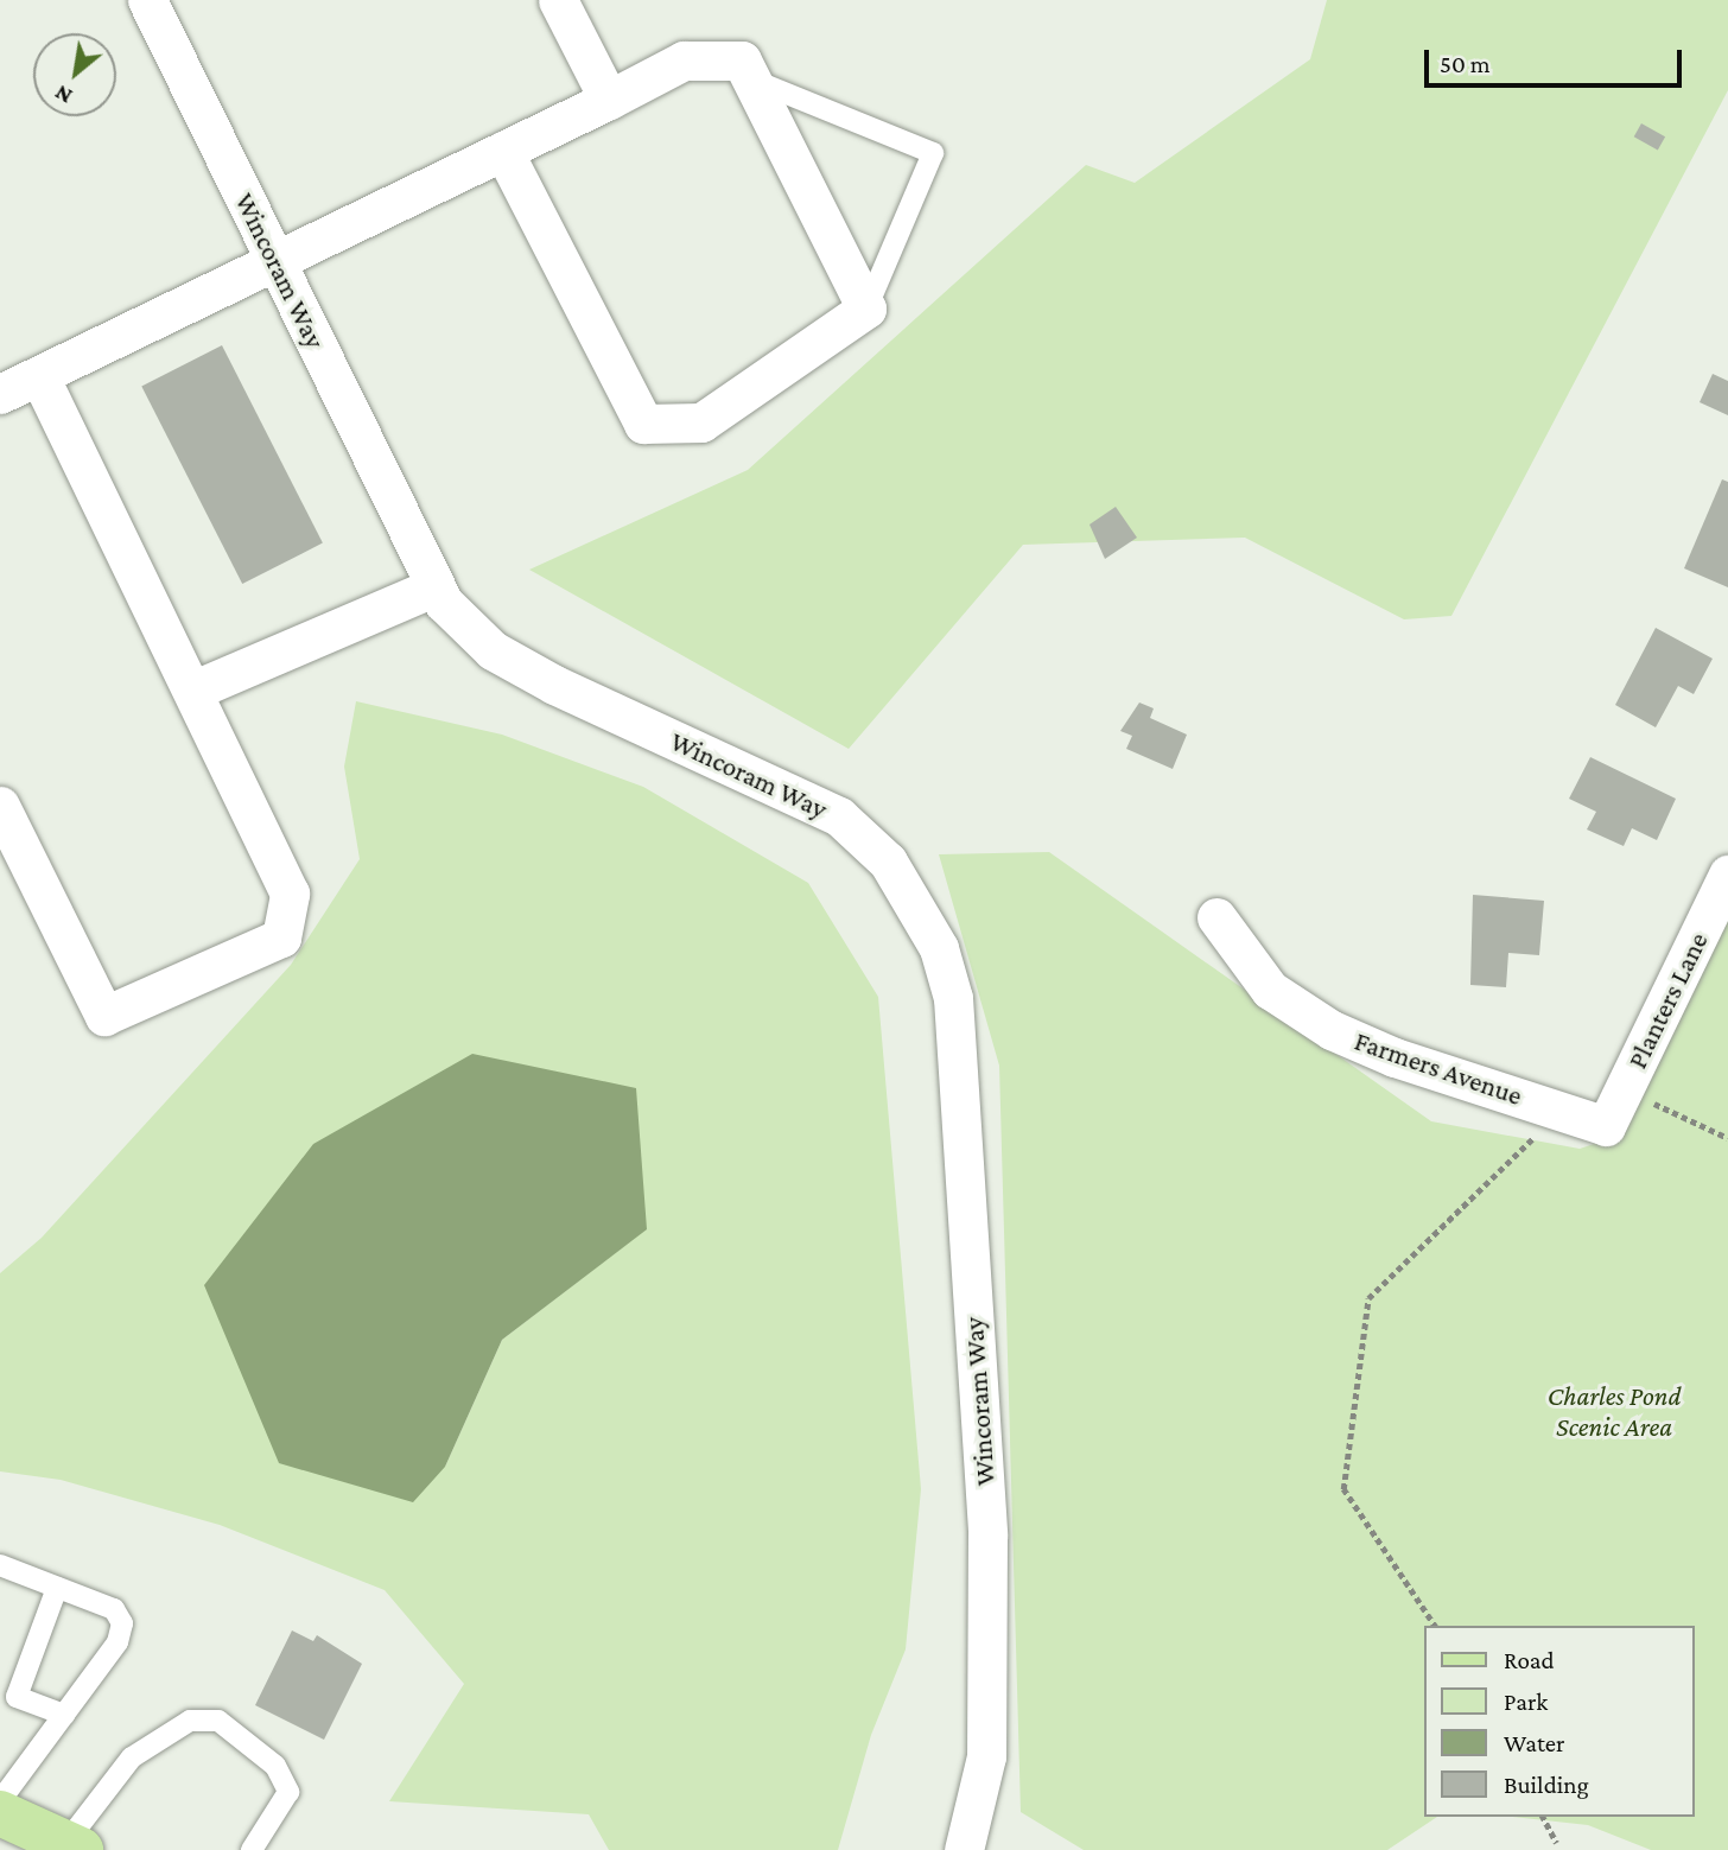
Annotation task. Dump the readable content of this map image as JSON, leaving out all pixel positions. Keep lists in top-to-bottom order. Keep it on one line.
{"streets":{"street":["Wincoram Way","Planters Lane","Farmers Avenue"]},"crossings":[["Planters Lane","Farmers Avenue"]],"parks":["Charles Pond Scenic Area"],"legend":["Road","Park","Water","Building"],"scale_bar":"50 m","north":"bottom left"}
